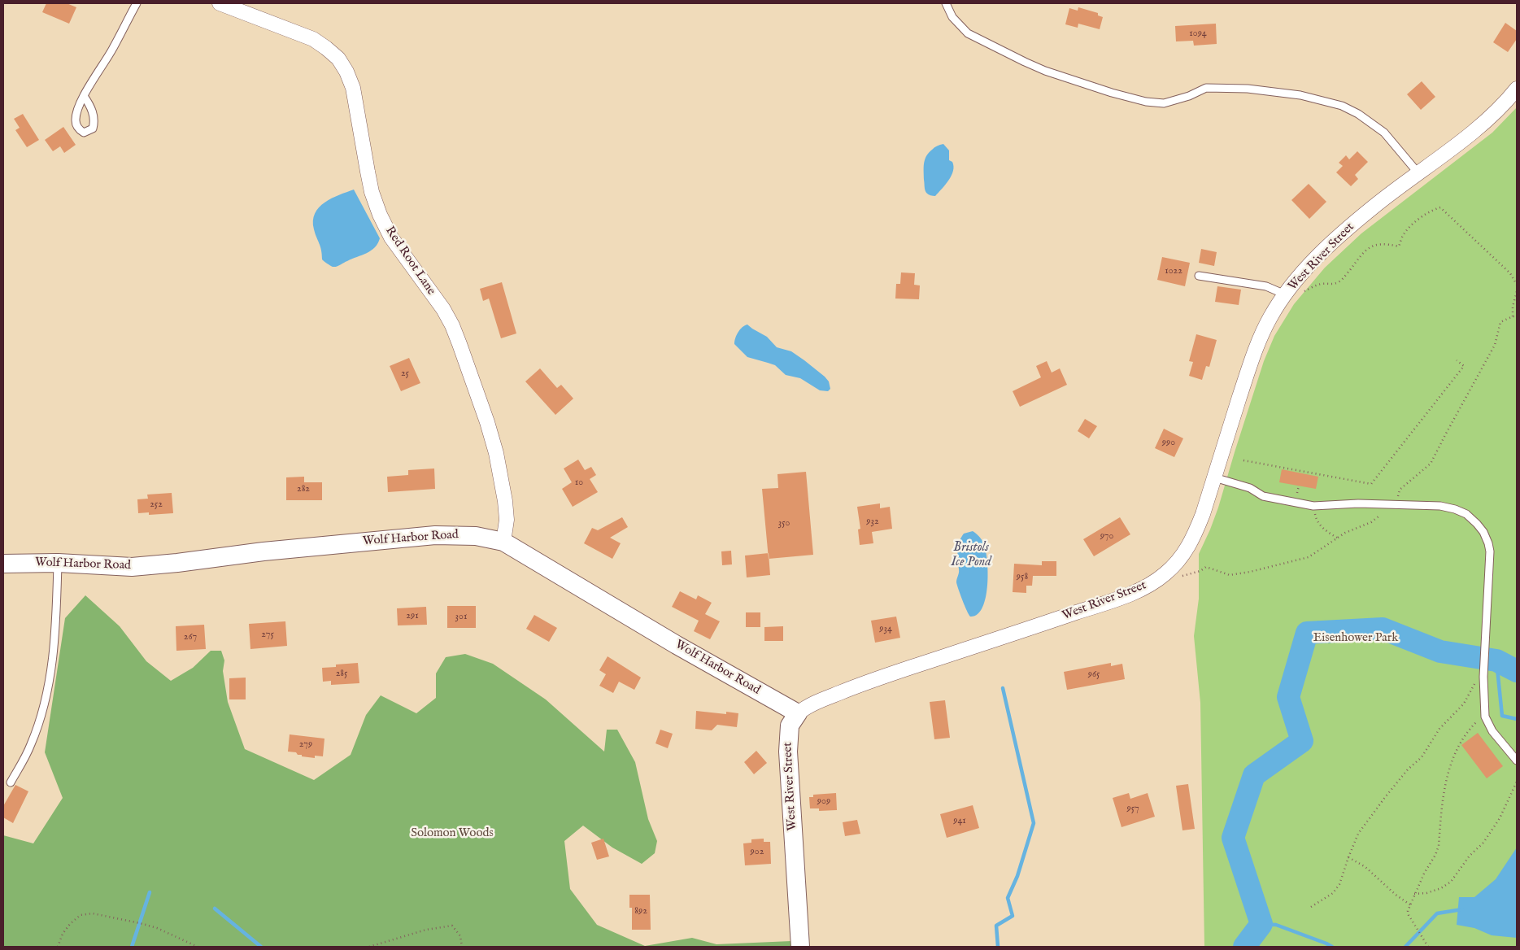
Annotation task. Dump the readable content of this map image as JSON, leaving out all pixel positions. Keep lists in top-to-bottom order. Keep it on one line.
{"streets":{"street":["West River Street","Red Root Lane","Wolf Harbor Road"]},"crossings":[["West River Street","Wolf Harbor Road"],["Red Root Lane","Wolf Harbor Road"]],"water":["Bristols Ice Pond"],"parks":["Eisenhower Park","Solomon Woods"],"house_numbers":["1094","1022","25","990","10","282","252","932","350","970","958","291","301","934","275","267","285","965","279","909","957","941","902","892"]}
